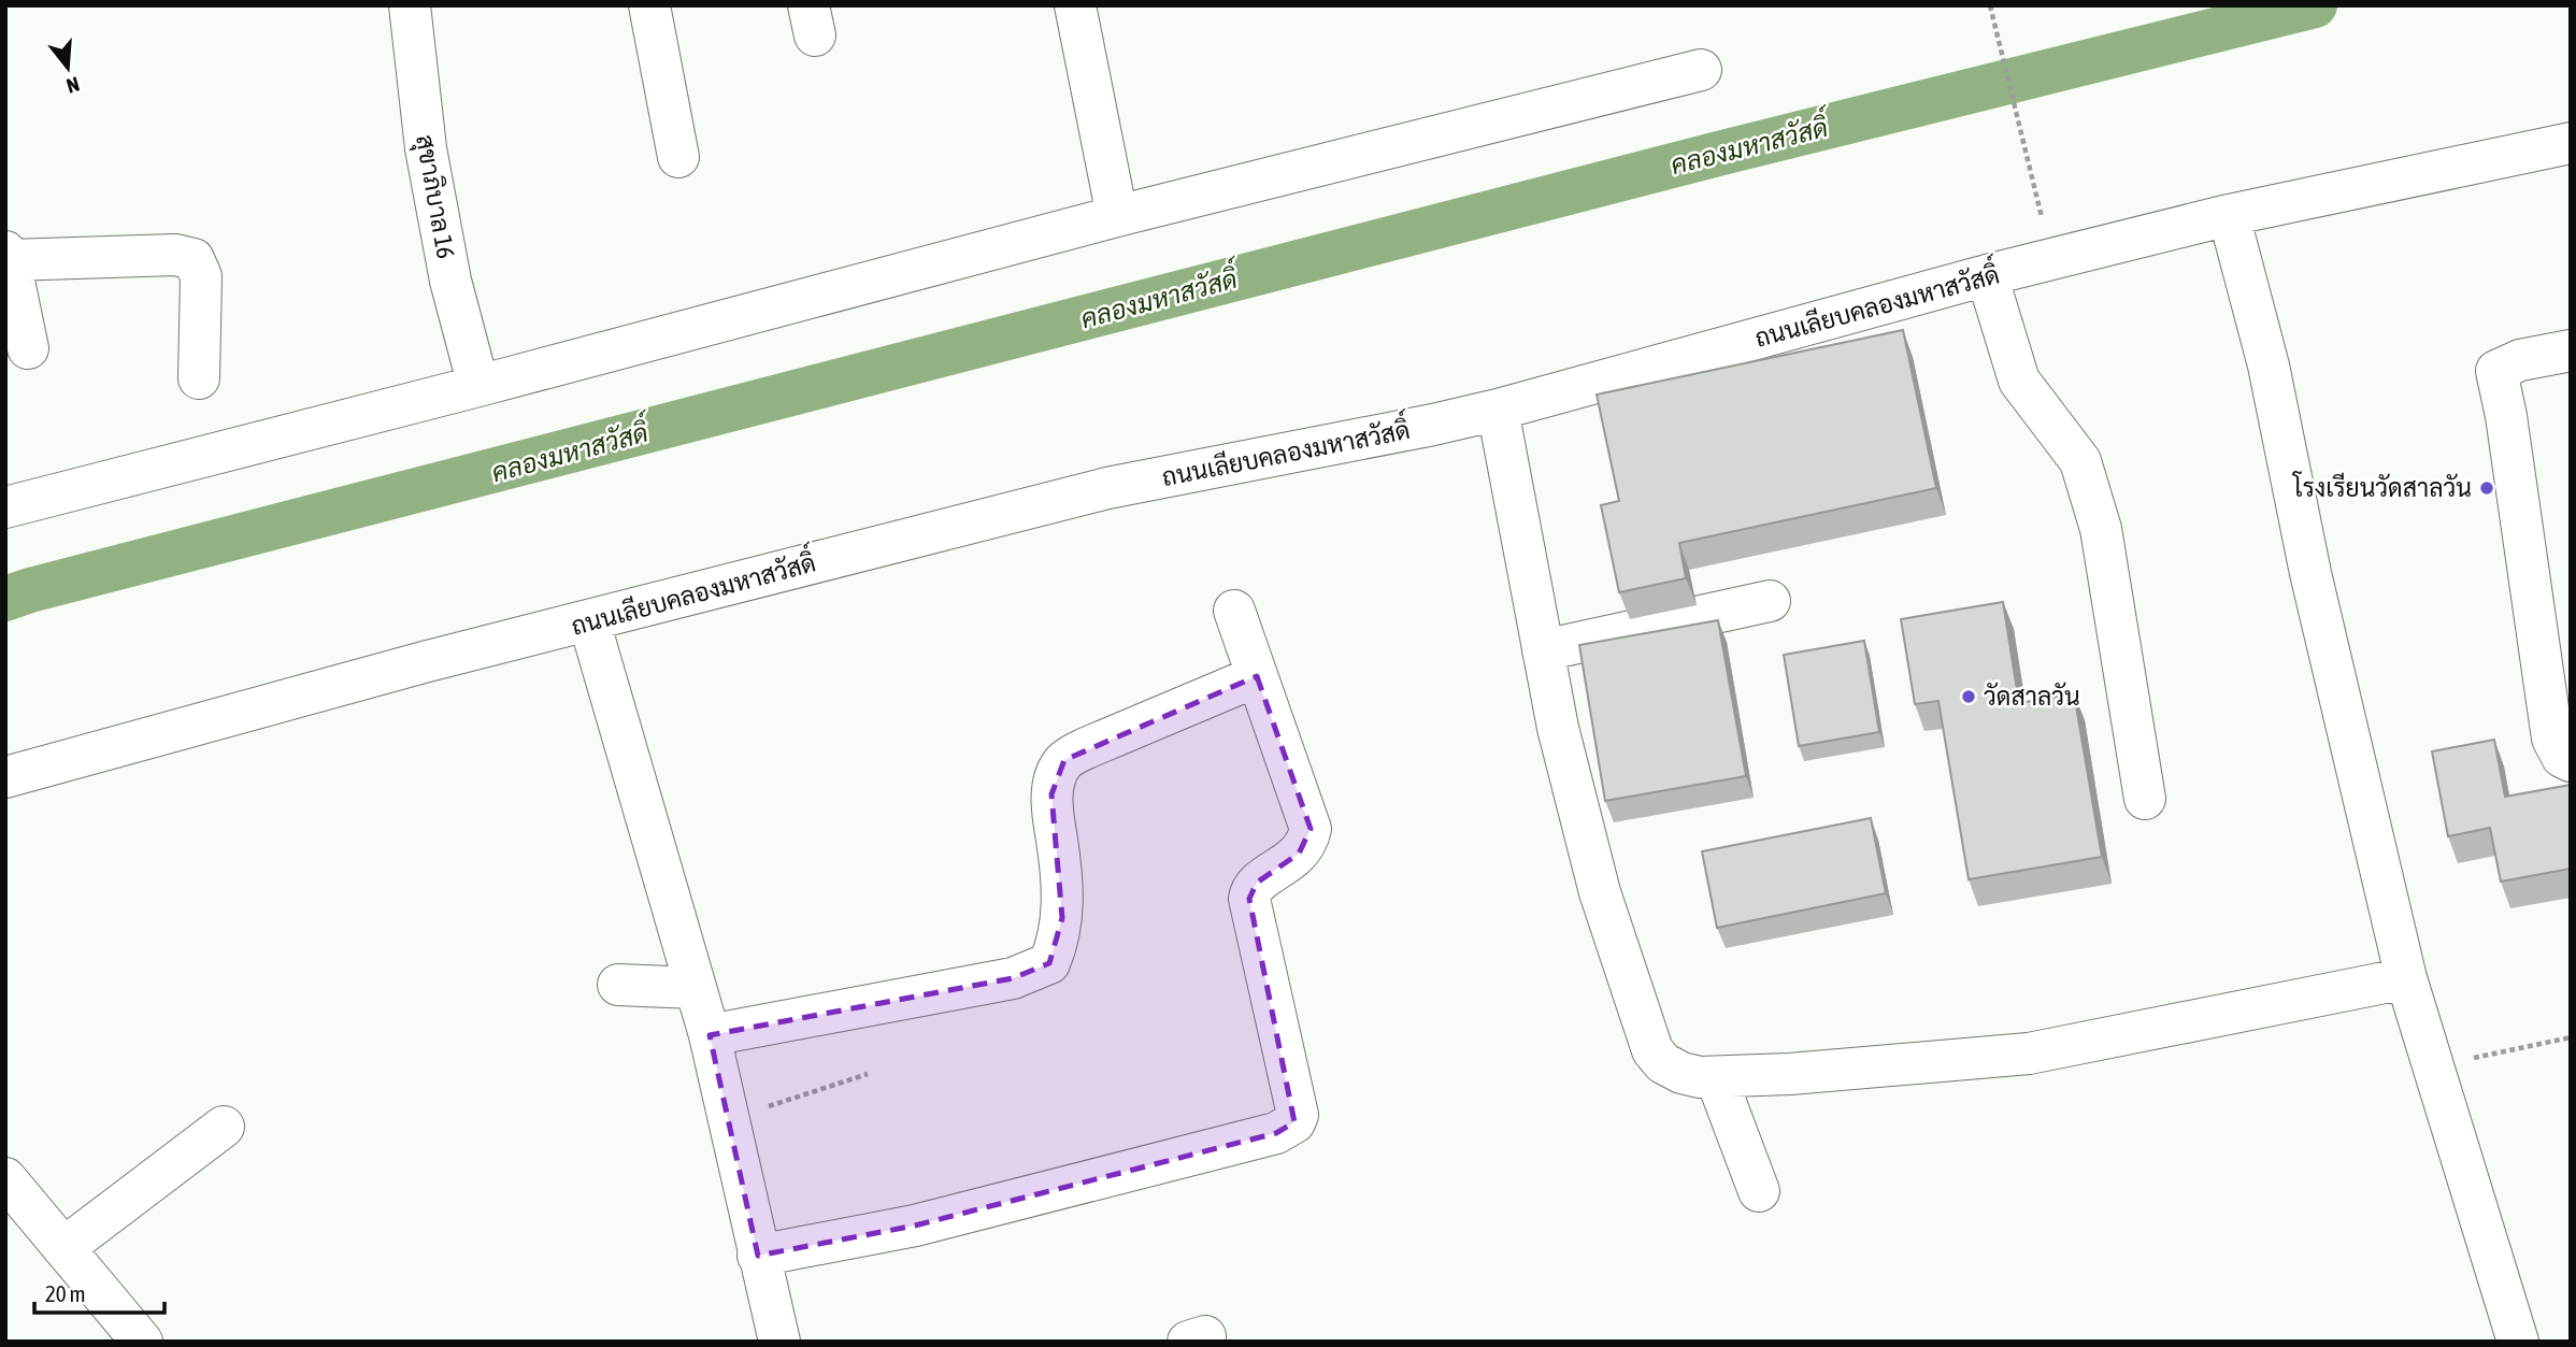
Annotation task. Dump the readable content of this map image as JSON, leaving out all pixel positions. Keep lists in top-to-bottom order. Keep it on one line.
{"streets":{"street":["สุขาภิบาล 16","ถนนเลียบคลองมหาสวัสดิ์"]},"water":["คลองมหาสวัสดิ์"],"places":["โรงเรียนวัดสาลวัน","วัดสาลวัน"],"scale_bar":"20 m","north":"bottom"}
